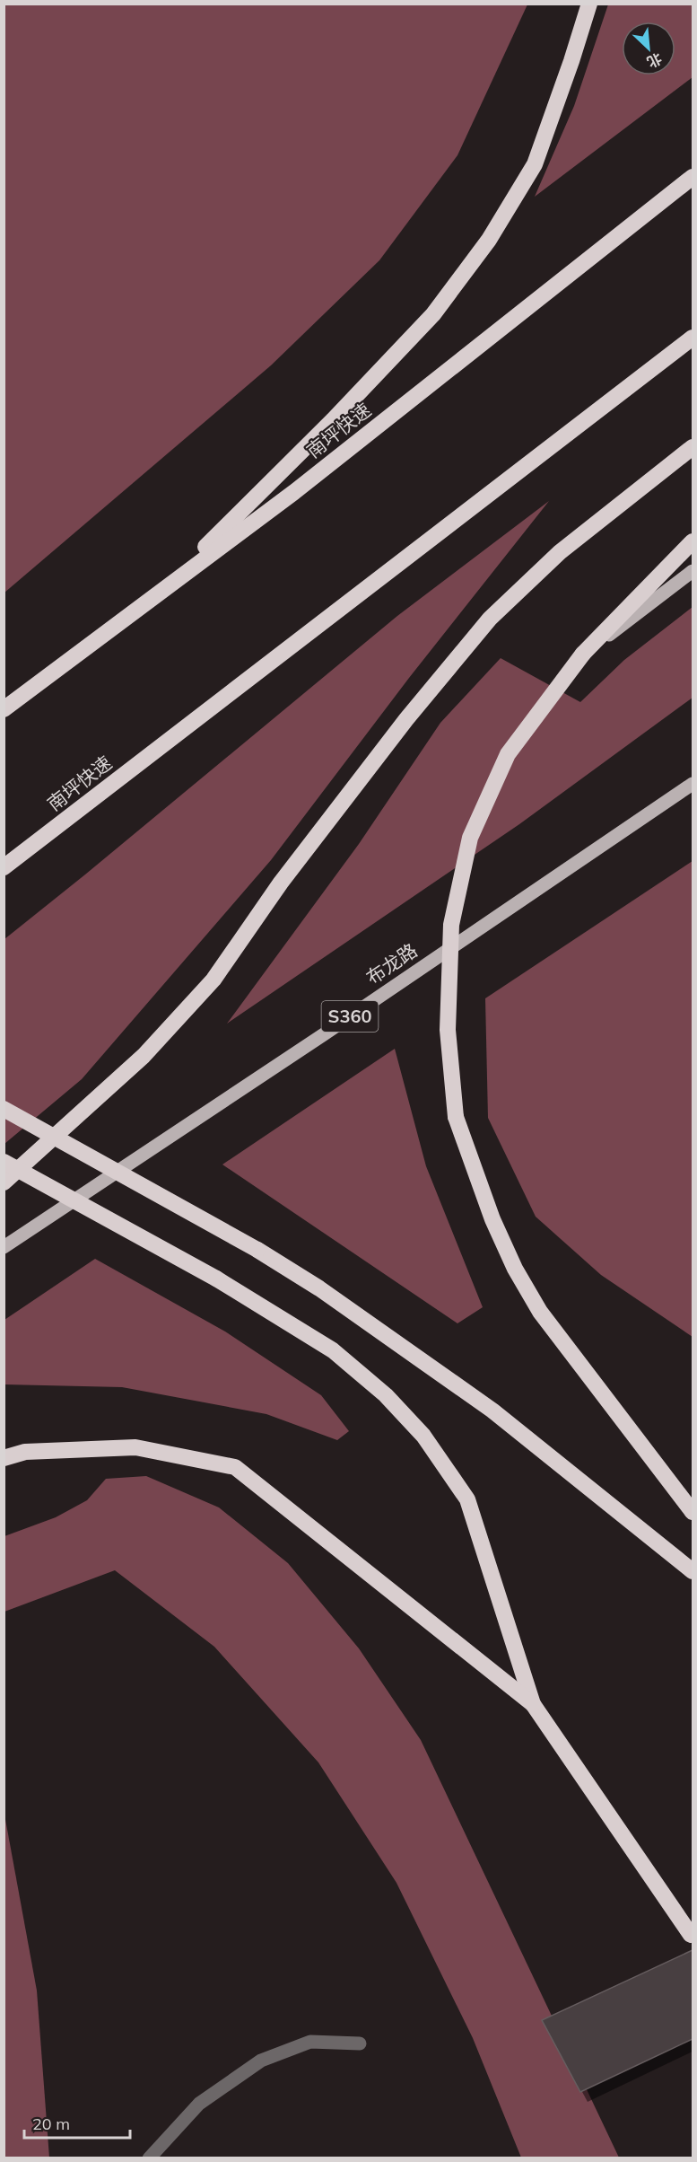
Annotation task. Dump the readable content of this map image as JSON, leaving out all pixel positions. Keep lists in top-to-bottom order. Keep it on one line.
{"streets":{"highway":["南坪快速"],"main road":["布龙路","S360"]},"scale_bar":"20 m","north":"bottom right"}
